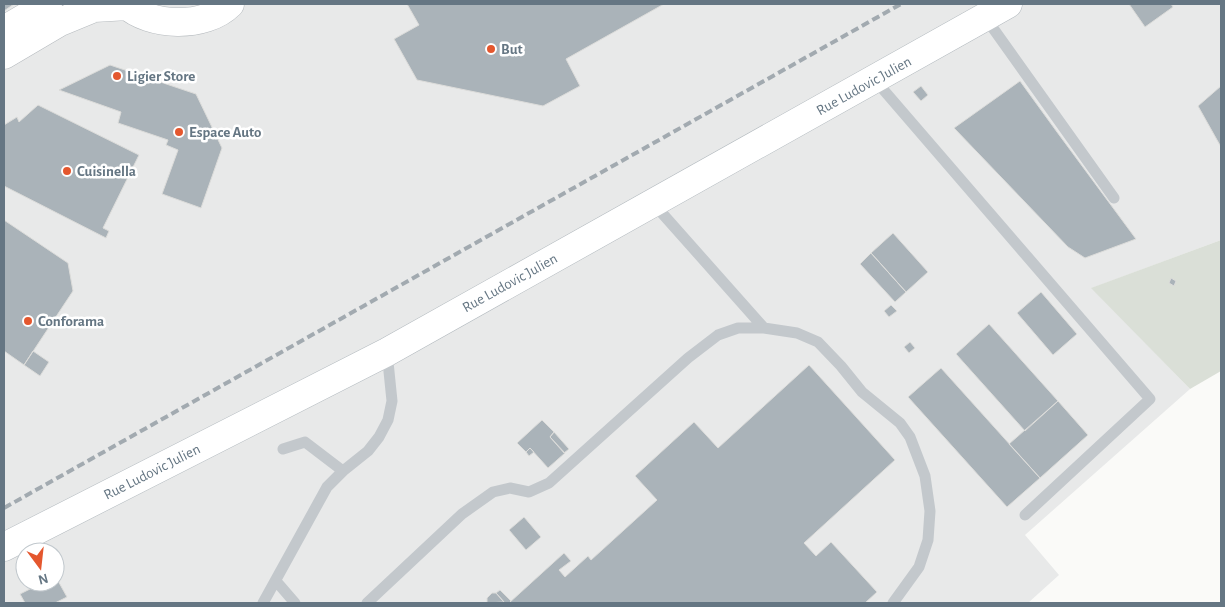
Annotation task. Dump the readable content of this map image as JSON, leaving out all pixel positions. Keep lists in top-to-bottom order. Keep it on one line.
{"streets":{"main road":["Rue Ludovic Julien"]},"places":["But","Ligier Store","Espace Auto","Cuisinella","Conforama"],"north":"bottom"}
